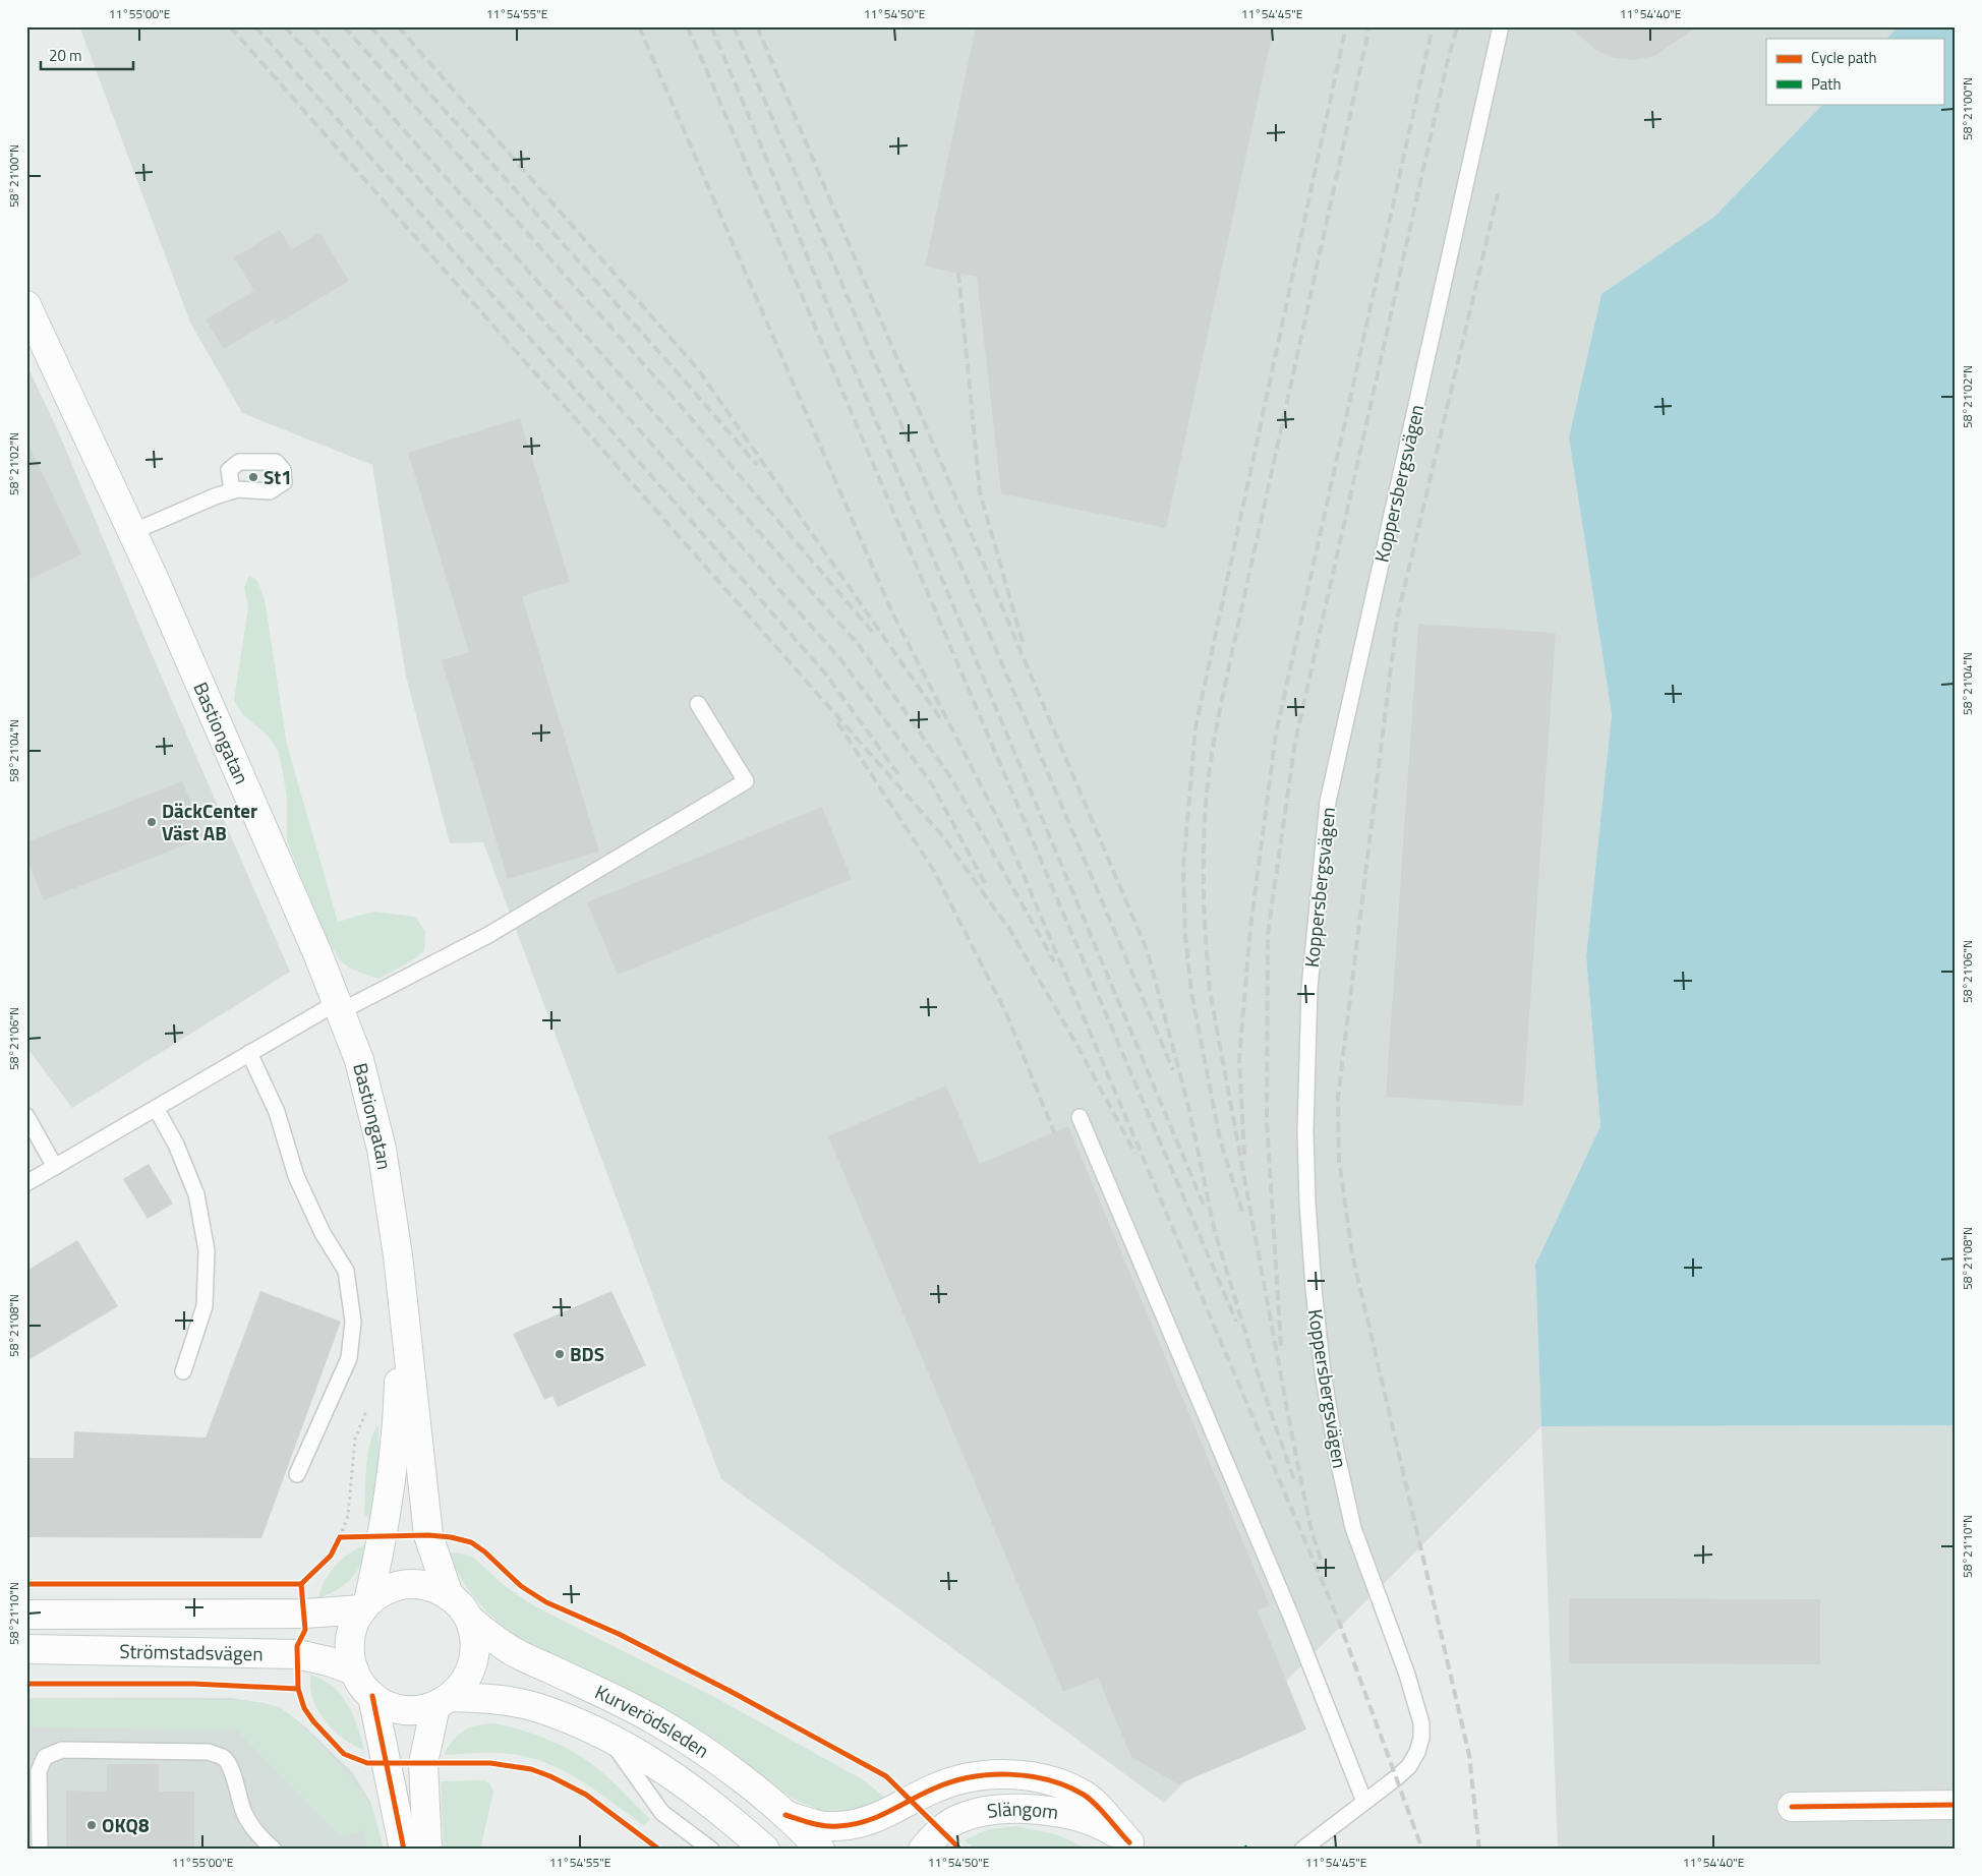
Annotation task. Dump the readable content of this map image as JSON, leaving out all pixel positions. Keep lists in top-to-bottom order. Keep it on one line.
{"streets":{"main road":["Bastiongatan","Strömstadsvägen","Kurverödsleden","Slängom"],"lane":["Koppersbergsvägen"]},"crossings":[["Bastiongatan","Strömstadsvägen"],["Bastiongatan","Kurverödsleden"],["Strömstadsvägen","Kurverödsleden"],["Kurverödsleden","Slängom"]],"places":["St1","DäckCenter Väst AB","BDS","OKQ8"],"legend":["Cycle path","Path"],"scale_bar":"20 m","coordinates":["11°55'00\"E","11°54'55\"E","11°54'50\"E","11°54'45\"E","11°54'40\"E","58°21'00\"N","58°21'02\"N","58°21'04\"N","58°21'06\"N","58°21'08\"N","58°21'10\"N"]}
